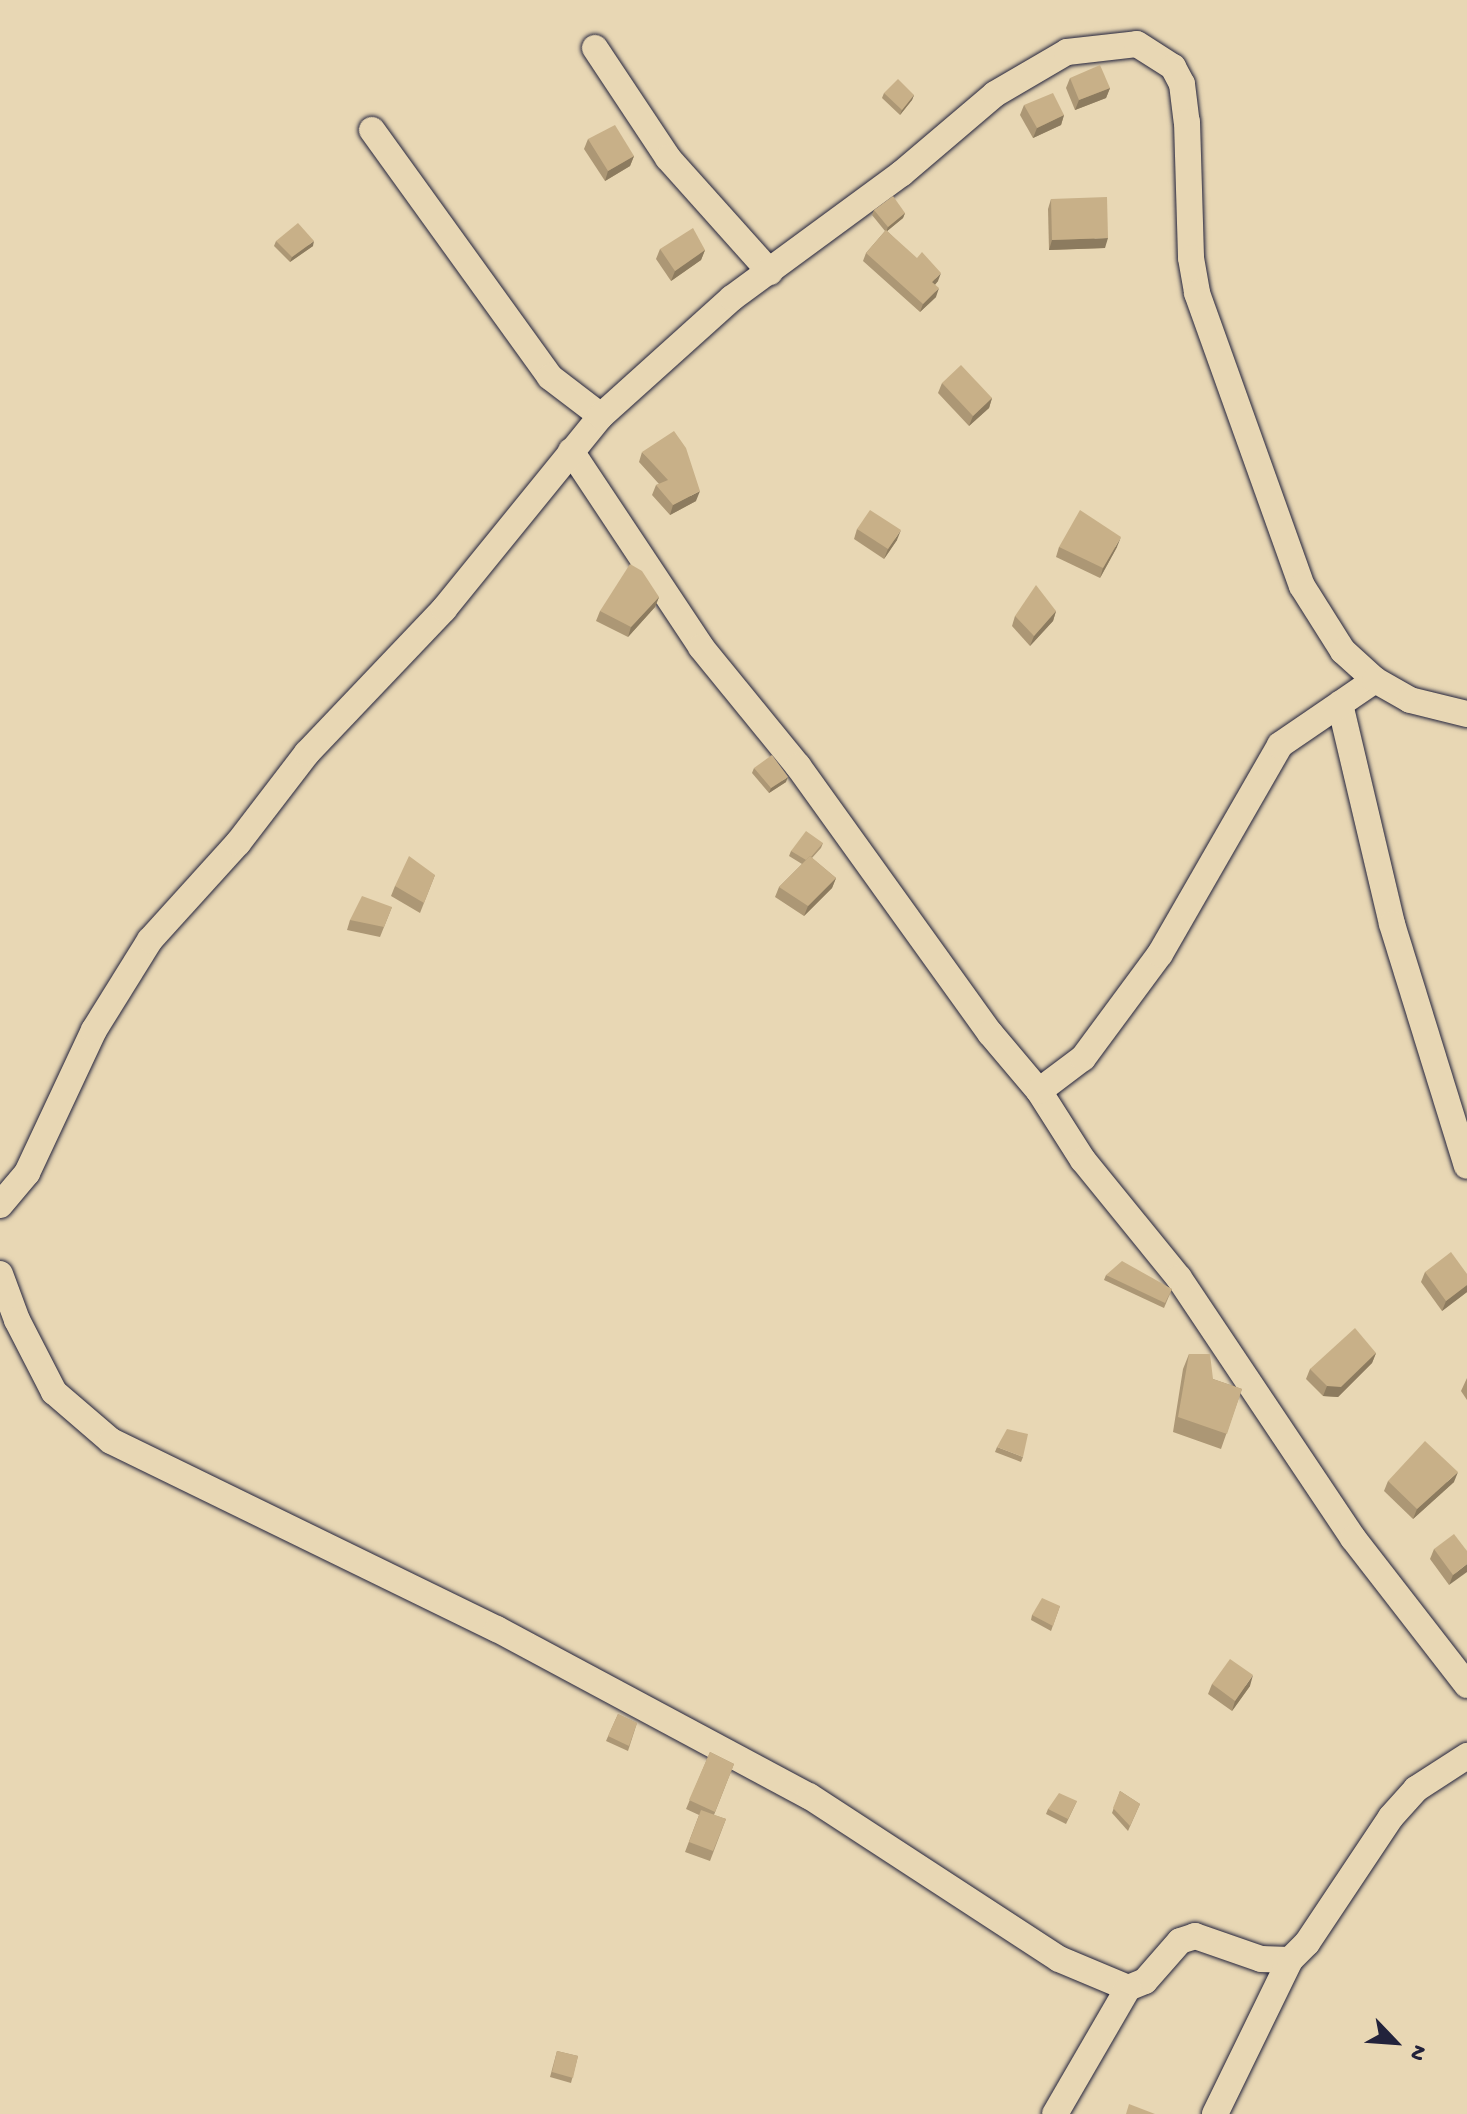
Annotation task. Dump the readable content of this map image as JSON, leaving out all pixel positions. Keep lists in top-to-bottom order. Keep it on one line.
{"north":"bottom right"}
